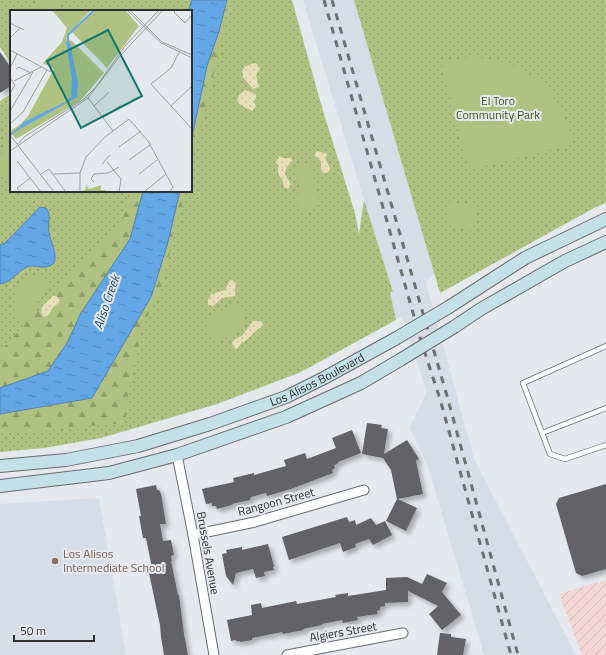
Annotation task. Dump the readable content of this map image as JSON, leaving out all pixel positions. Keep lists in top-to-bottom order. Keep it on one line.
{"streets":{"main road":["Los Alisos Boulevard"],"street":["Rangoon Street","Brussels Avenue","Algiers Street"]},"crossings":[["Los Alisos Boulevard","Brussels Avenue"],["Rangoon Street","Brussels Avenue"]],"water":["Aliso Creek"],"parks":["El Toro Community Park"],"places":["Los Alisos Intermediate School"],"scale_bar":"50 m"}
